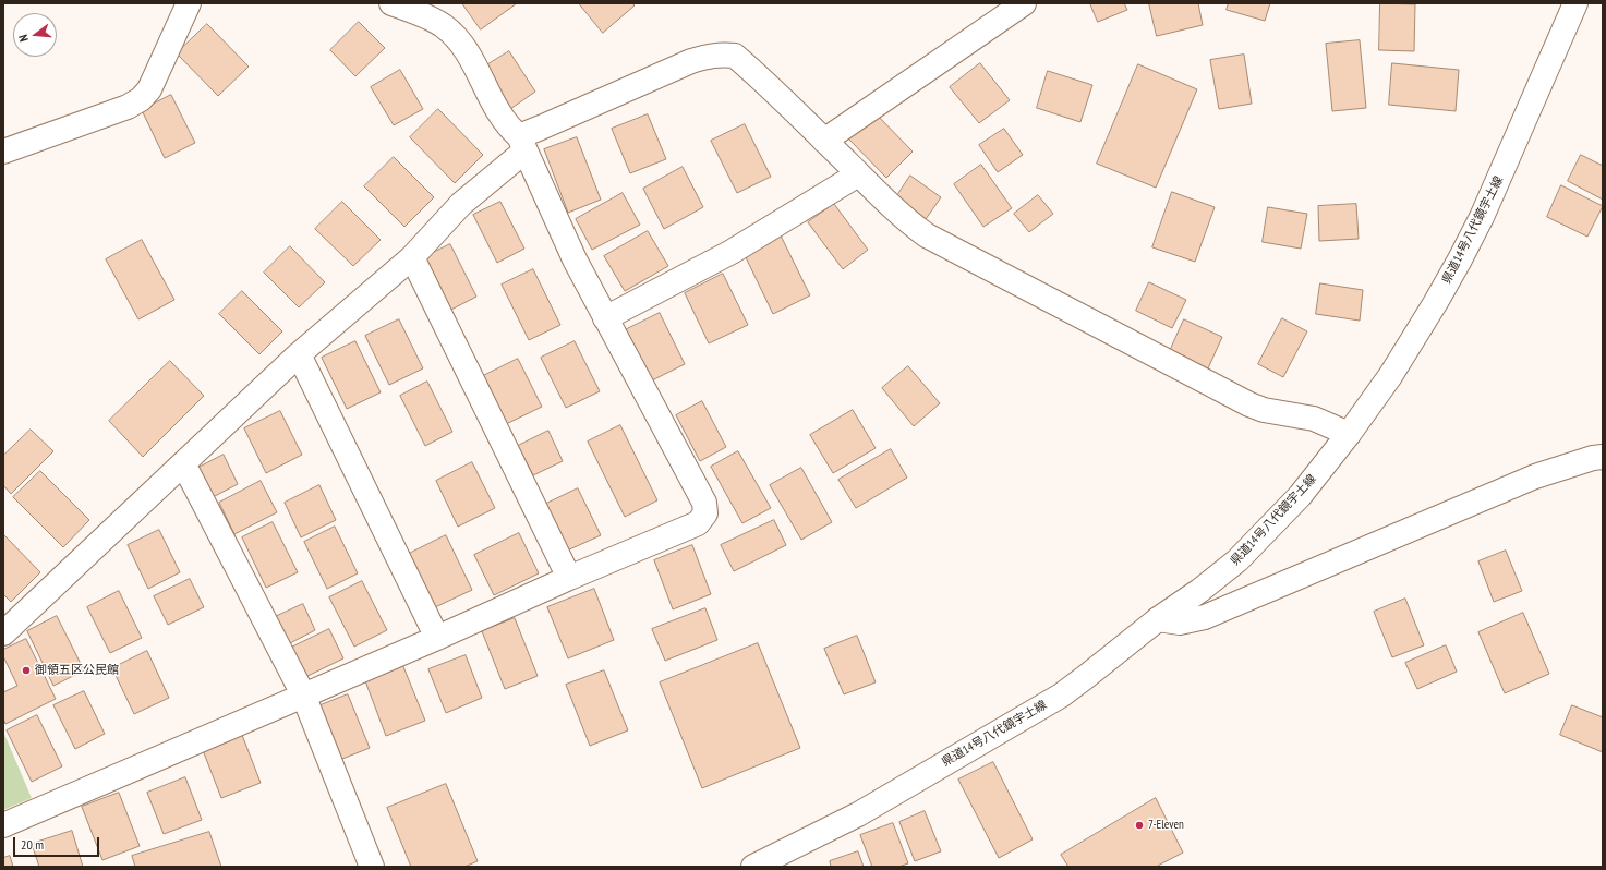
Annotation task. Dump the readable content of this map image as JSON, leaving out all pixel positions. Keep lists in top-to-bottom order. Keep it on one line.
{"streets":{"street":["県道14号八代鏡宇土線"]},"places":["御領五区公民館","7-Eleven"],"scale_bar":"20 m","north":"left"}
